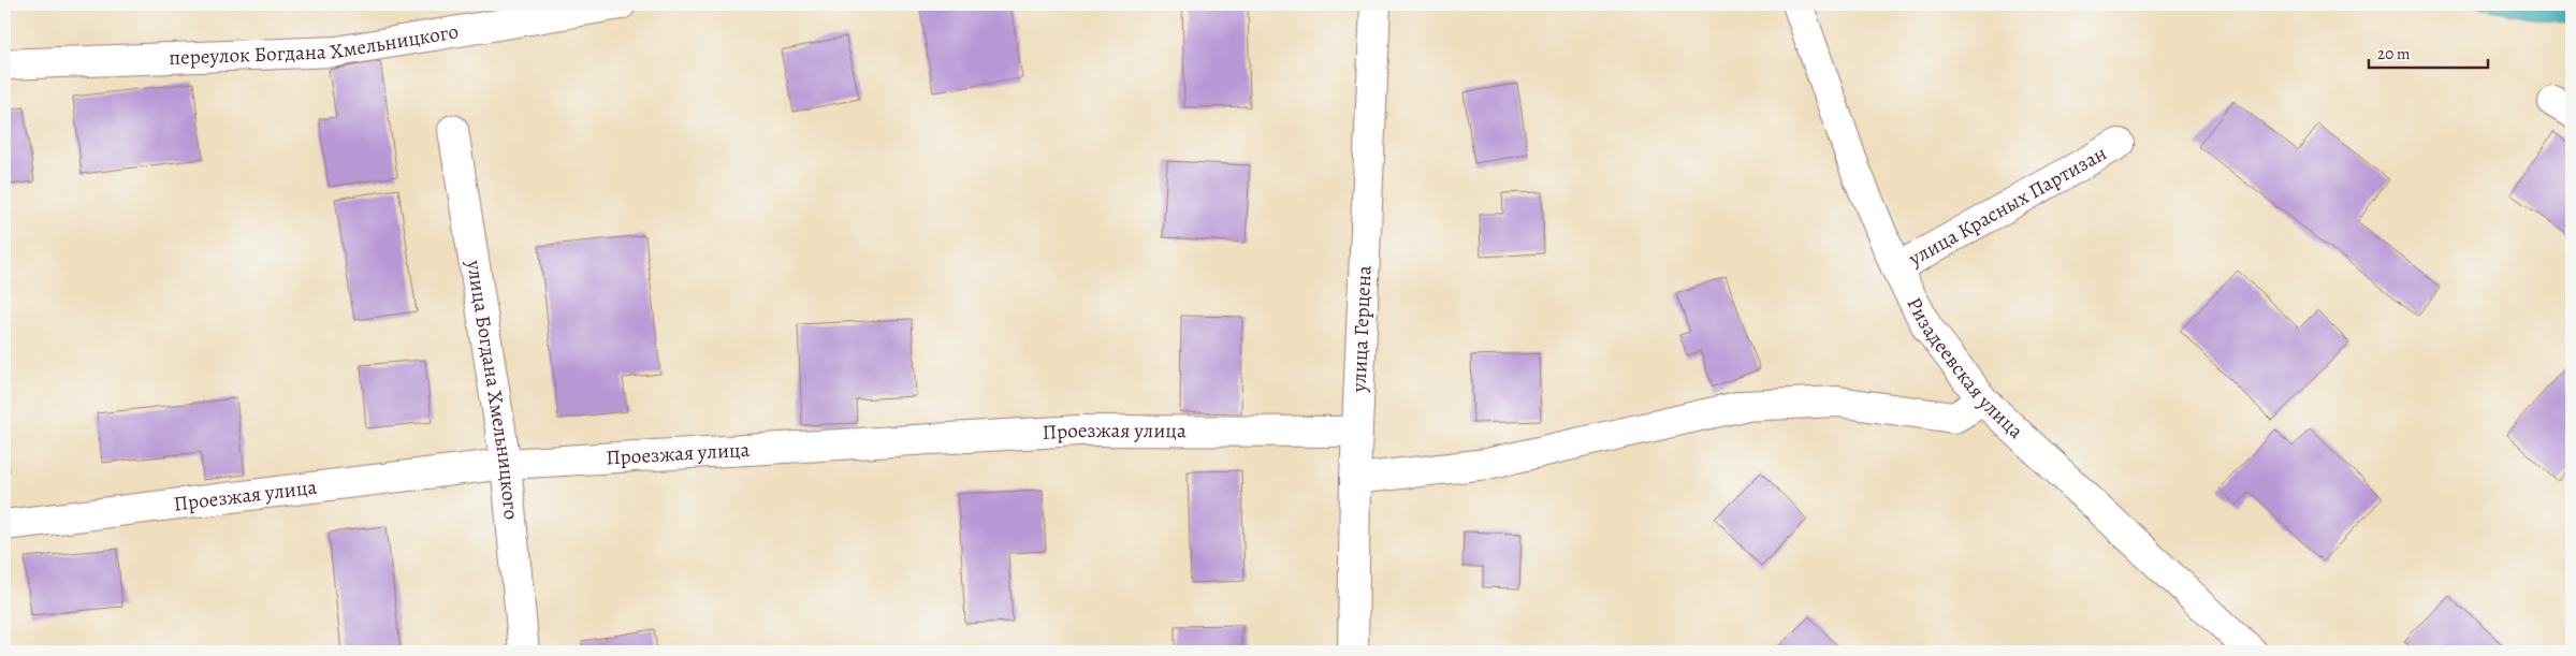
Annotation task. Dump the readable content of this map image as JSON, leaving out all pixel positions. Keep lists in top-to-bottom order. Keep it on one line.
{"streets":{"street":["переулок Богдана Хмельницкого","улица Красных Партизан","улица Герцена","Ризадеевская улица","улица Богдана Хмельницкого","Проезжая улица"]},"crossings":[["улица Красных Партизан","Ризадеевская улица"],["улица Герцена","Проезжая улица"],["улица Богдана Хмельницкого","Проезжая улица"]],"scale_bar":"20 m"}
